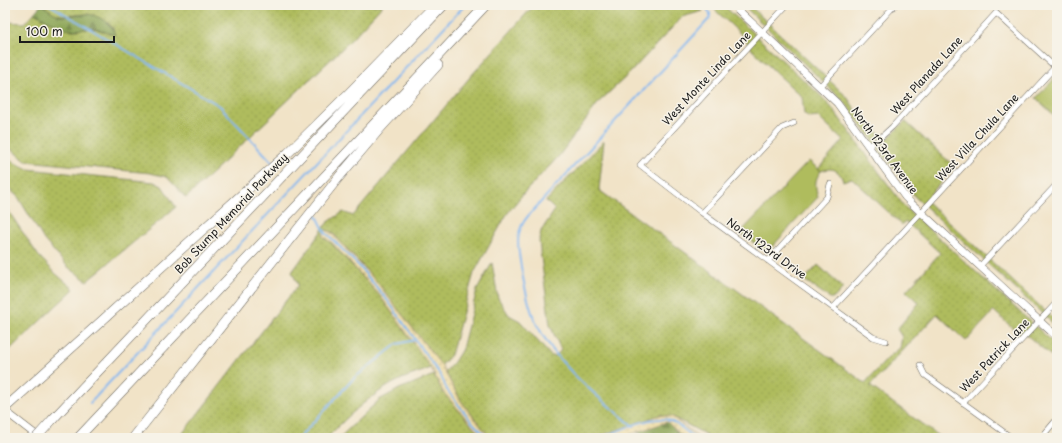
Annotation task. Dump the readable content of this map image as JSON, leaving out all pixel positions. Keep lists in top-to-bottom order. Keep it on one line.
{"streets":{"highway":["Bob Stump Memorial Parkway"],"street":["West Planada Lane","West Monte Lindo Lane","West Villa Chula Lane","North 123rd Avenue","North 123rd Drive","West Patrick Lane"]},"crossings":[["West Planada Lane","West Villa Chula Lane"],["West Planada Lane","North 123rd Avenue"],["West Monte Lindo Lane","North 123rd Avenue"],["West Monte Lindo Lane","North 123rd Drive"],["West Villa Chula Lane","North 123rd Avenue"],["West Villa Chula Lane","North 123rd Drive"],["North 123rd Avenue","West Patrick Lane"]],"scale_bar":"100 m"}
